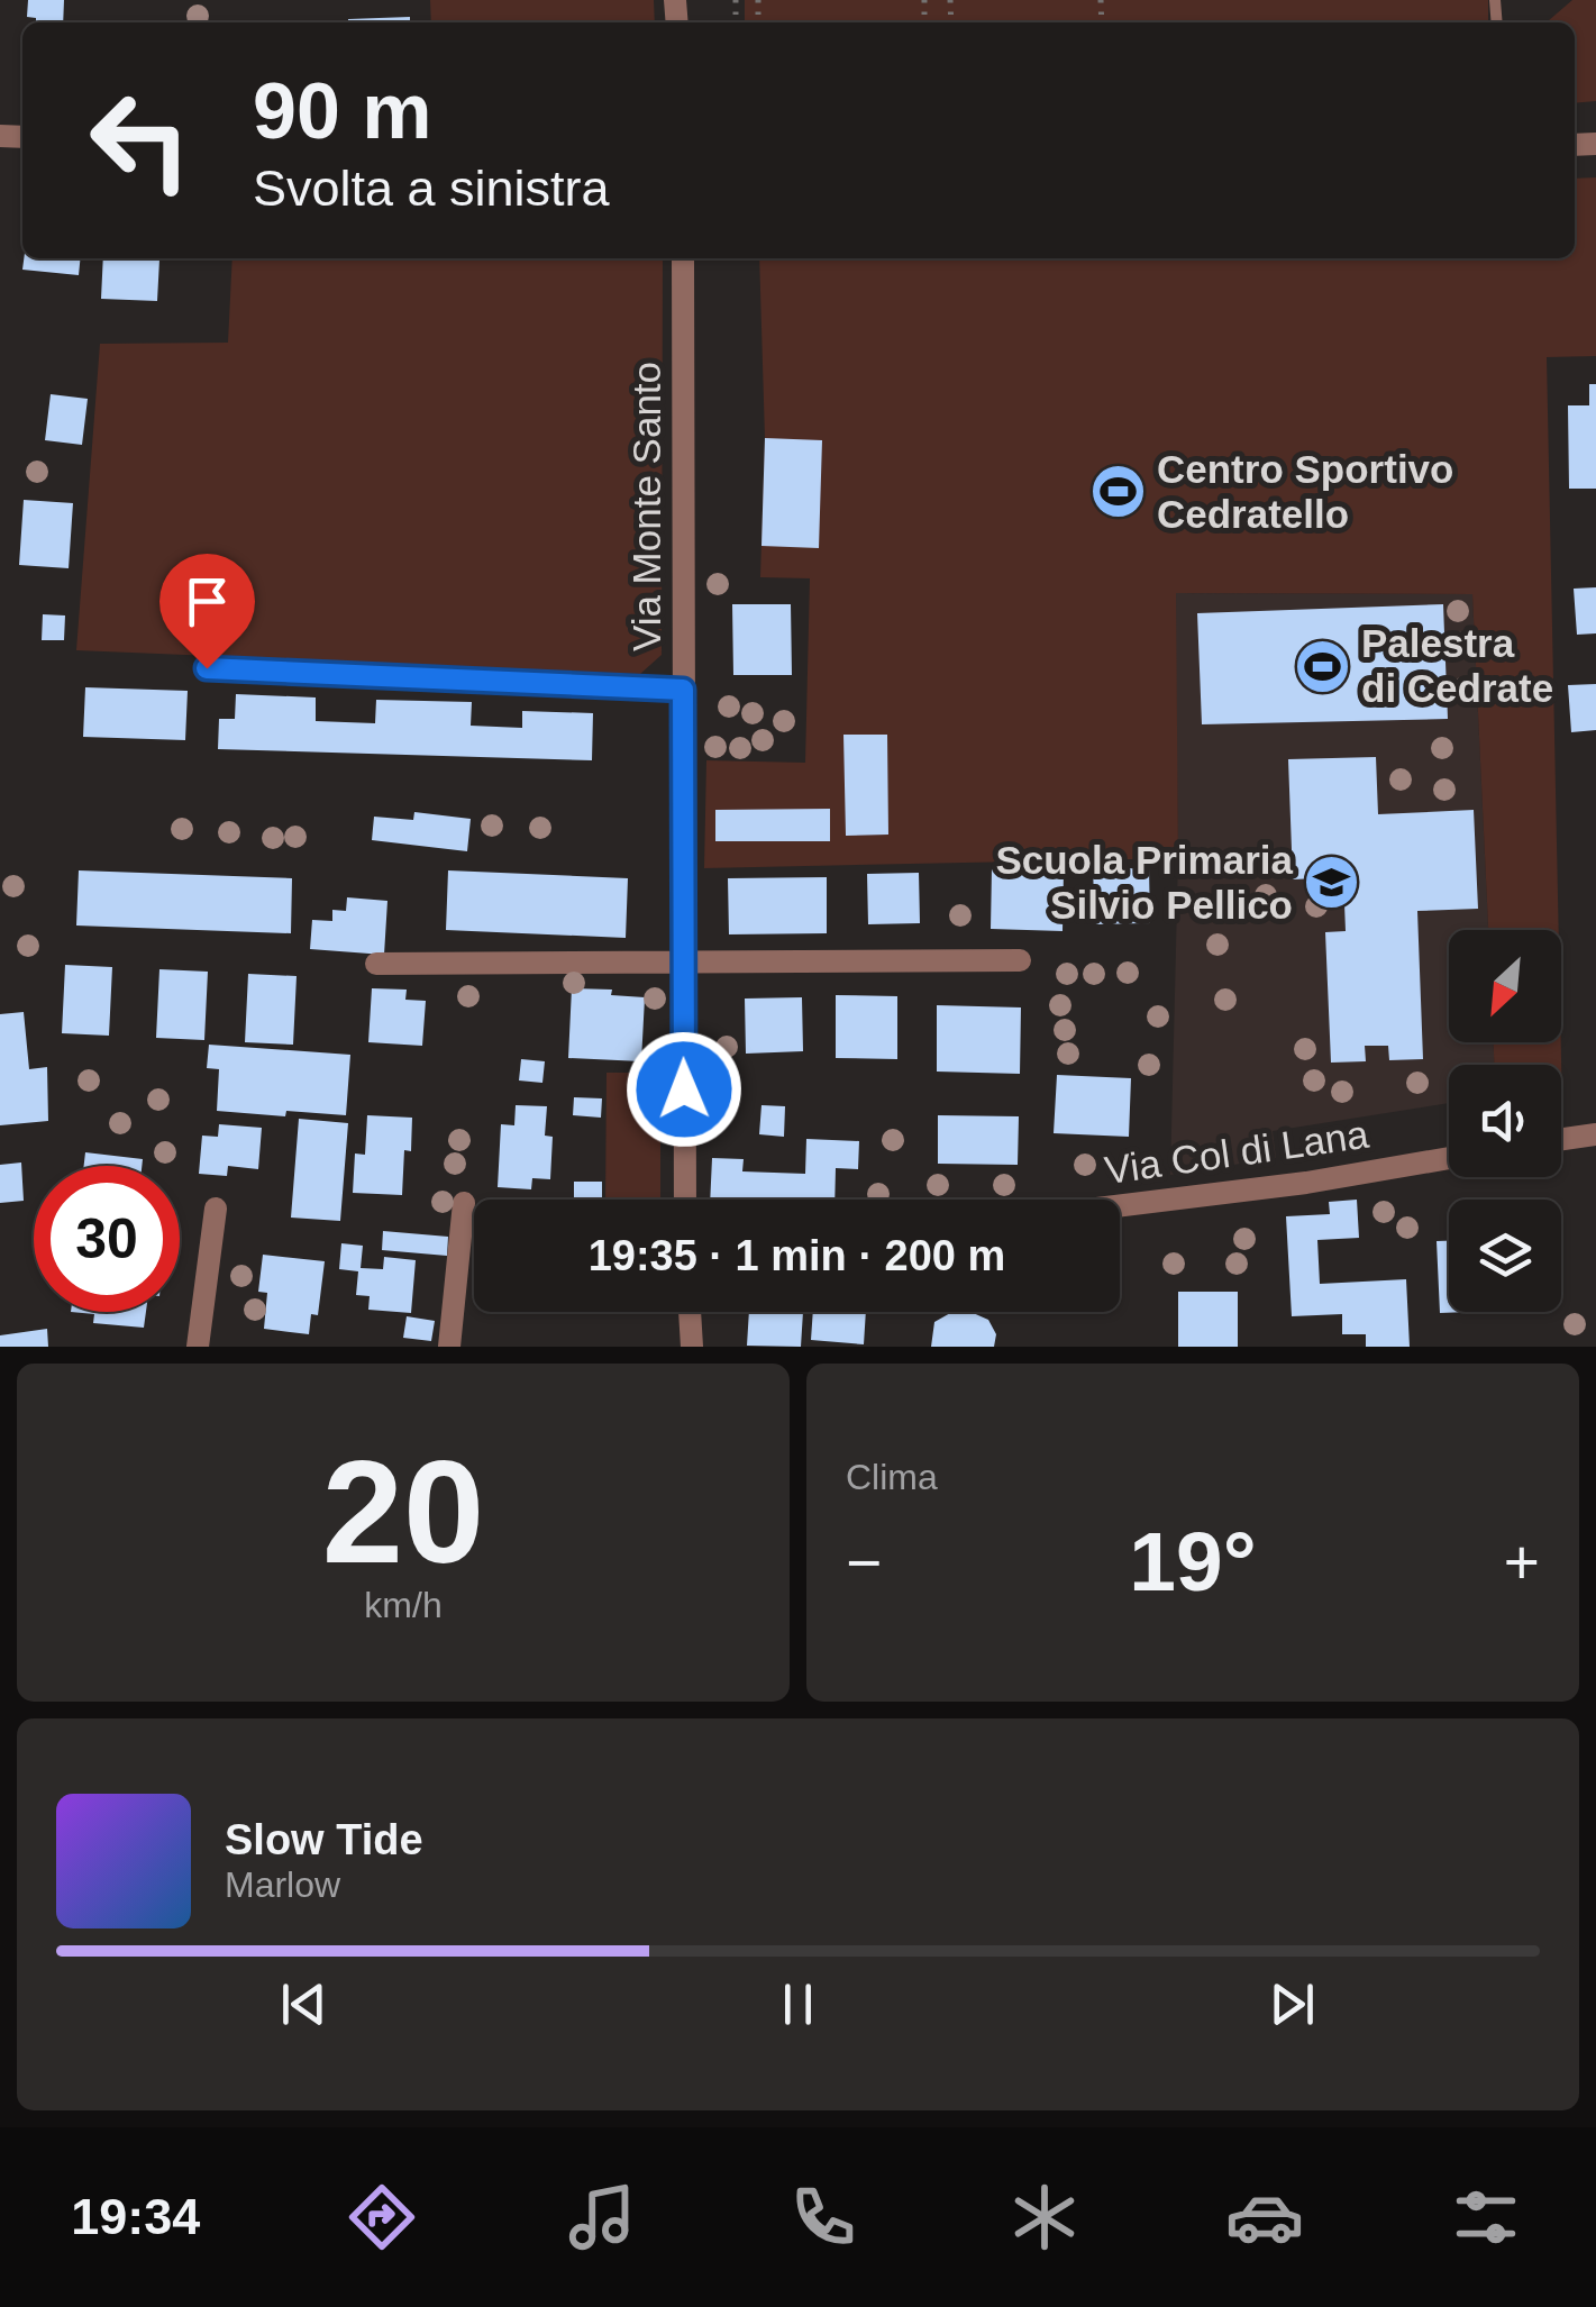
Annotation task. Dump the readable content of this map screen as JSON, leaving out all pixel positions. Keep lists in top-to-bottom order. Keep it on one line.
{"streets":{"street":["Via Monte Santo","Via Col di Lana"]},"places":{"sports":["Centro Sportivo Cedratello","Palestra di Cedrate"],"school or university":["Scuola Primaria Silvio Pellico"]},"north":"bottom left","page":{"turn":["90 m","Svolta a sinistra"],"limit":"30","trip":"19:35 · 1 min · 200 m","tile":[["20","km/h"],"Clima"],"heat":["−","19°","+"],"song":["Slow Tide","Marlow"],"tabs":"19:34"}}
